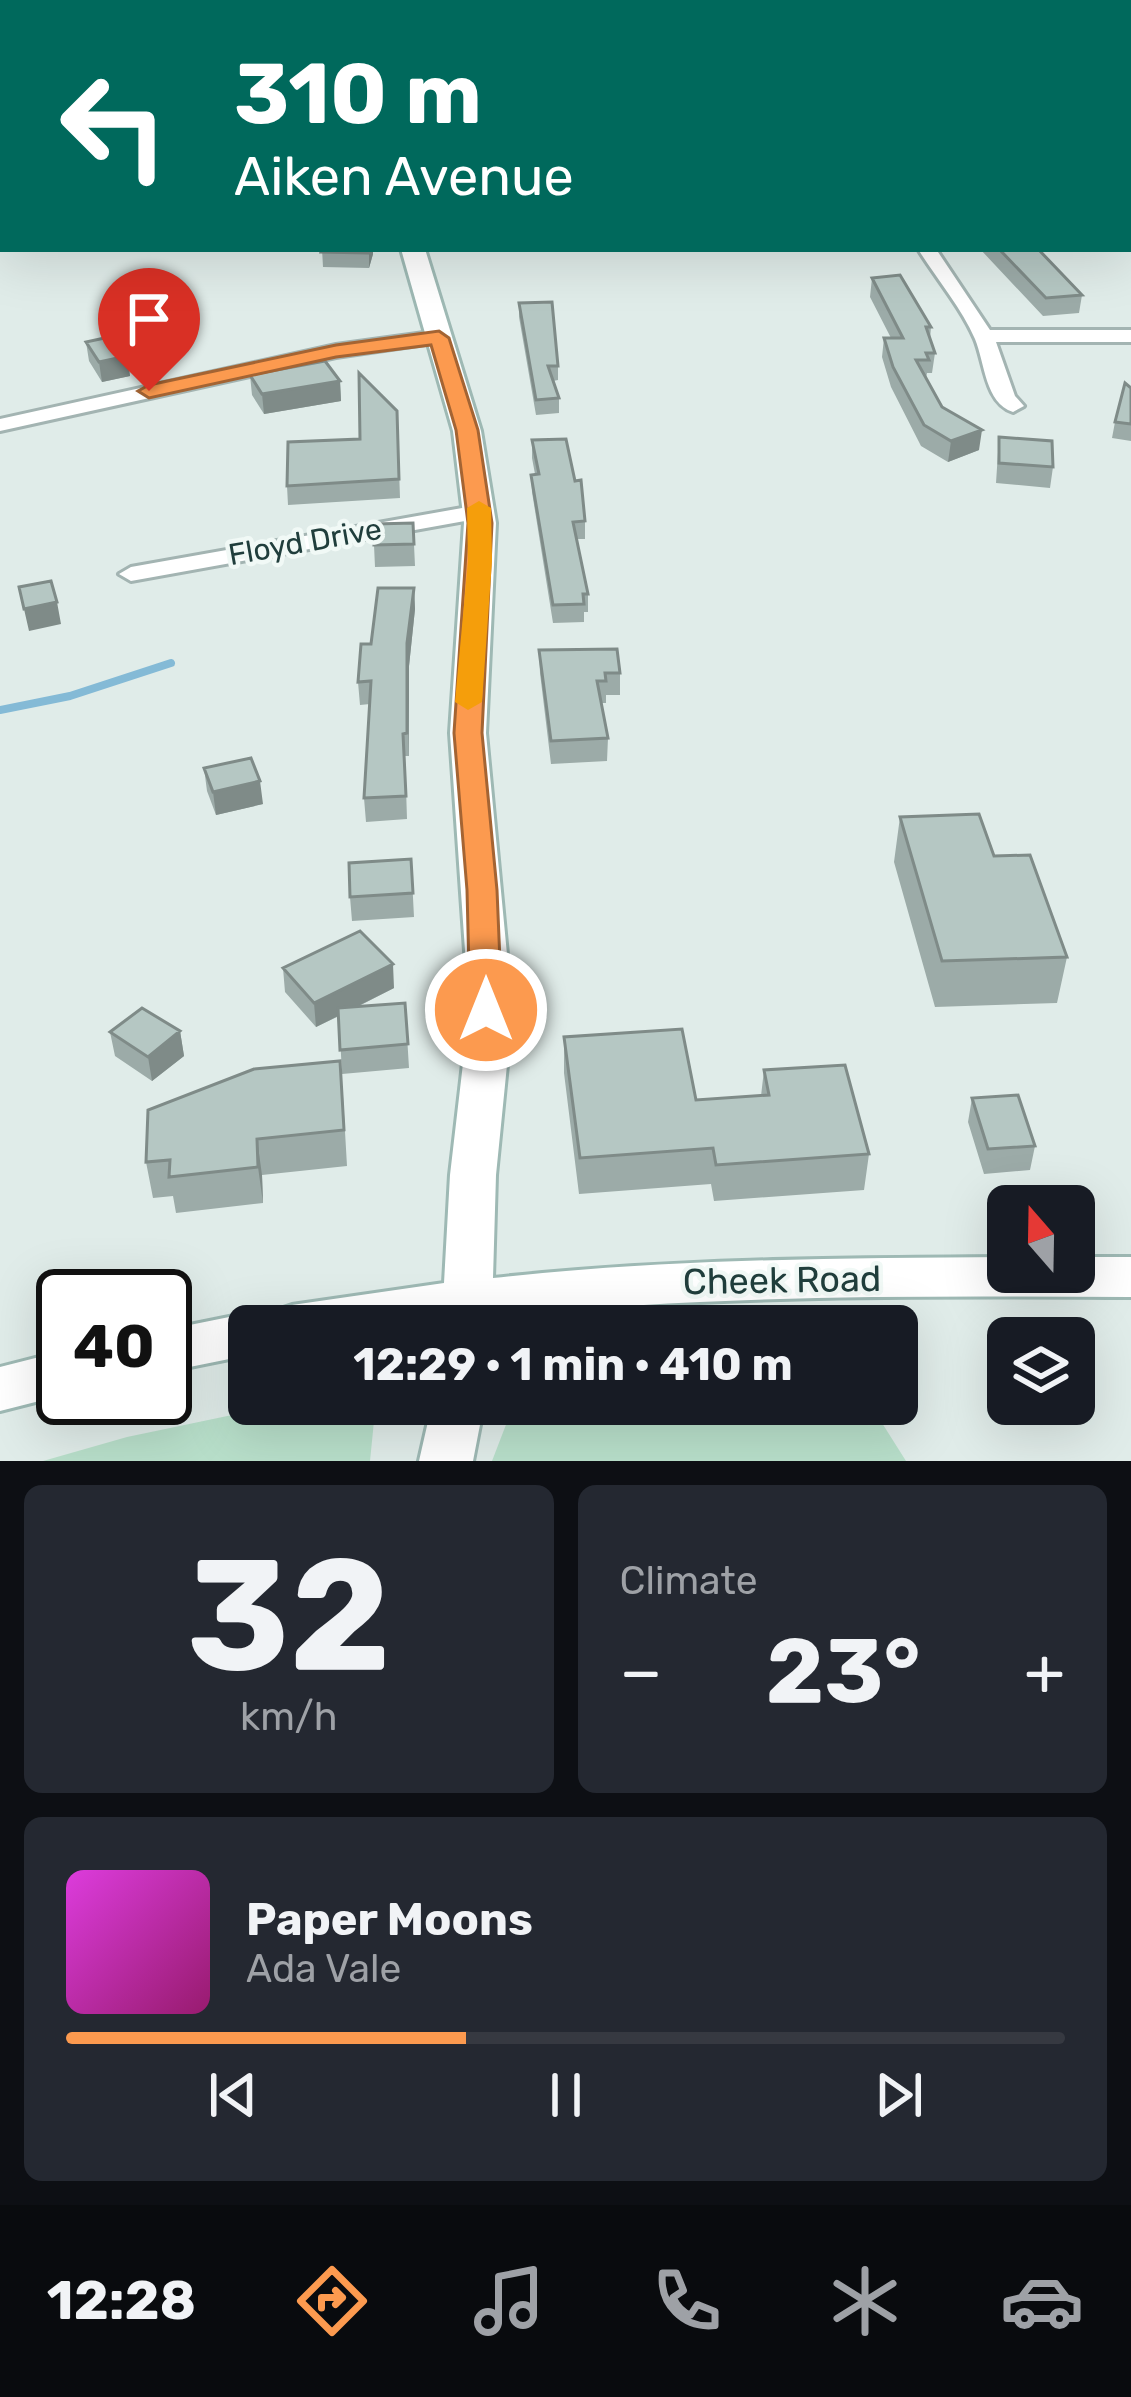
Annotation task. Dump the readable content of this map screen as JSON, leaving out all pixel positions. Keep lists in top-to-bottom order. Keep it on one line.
{"streets":{"street":["Floyd Drive","Cheek Road"]},"north":"top","page":{"turn":["310 m","Aiken Avenue"],"limit":"40","trip":"12:29 · 1 min · 410 m","tile":[["32","km/h"],"Climate"],"heat":["−","23°","+"],"song":["Paper Moons","Ada Vale"],"tabs":"12:28"}}
